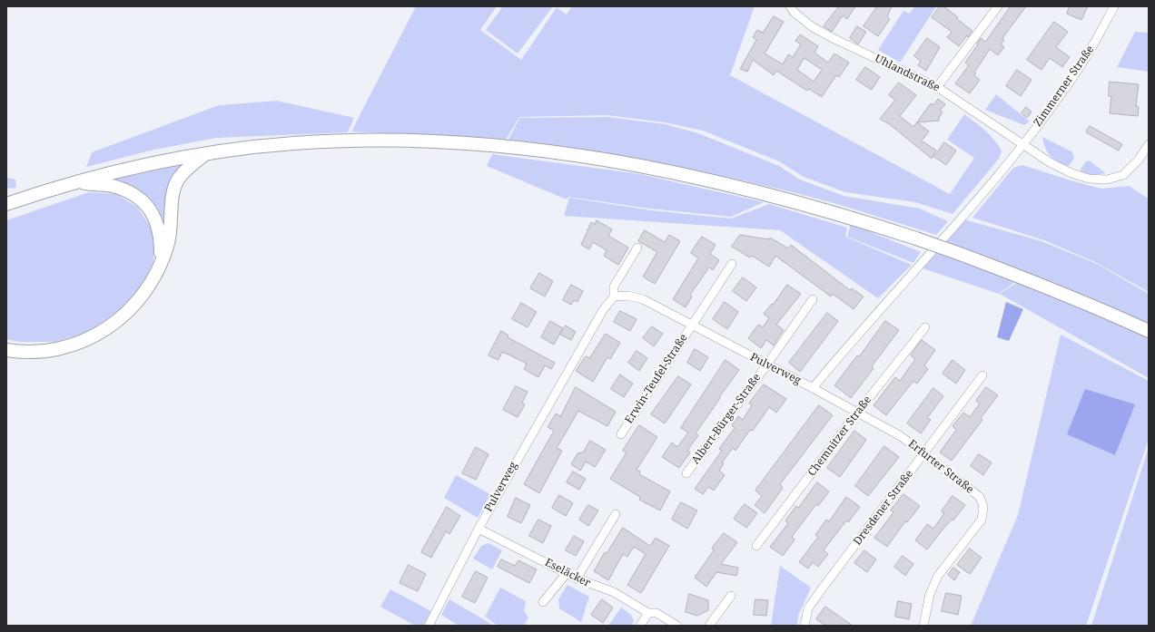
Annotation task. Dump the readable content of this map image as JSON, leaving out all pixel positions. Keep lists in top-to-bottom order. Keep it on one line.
{"streets":{"street":["Uhlandstraße","Zimmerner Straße","Pulverweg","Erwin-Teufel-Straße","Albert-Bürger-Straße","Chemnitzer Straße","Erfurter Straße","Dresdener Straße","Eseläcker"]},"crossings":[["Uhlandstraße","Zimmerner Straße"],["Zimmerner Straße","Pulverweg"],["Pulverweg","Erwin-Teufel-Straße"],["Pulverweg","Albert-Bürger-Straße"],["Pulverweg","Erfurter Straße"],["Pulverweg","Eseläcker"],["Chemnitzer Straße","Erfurter Straße"],["Erfurter Straße","Dresdener Straße"]]}
